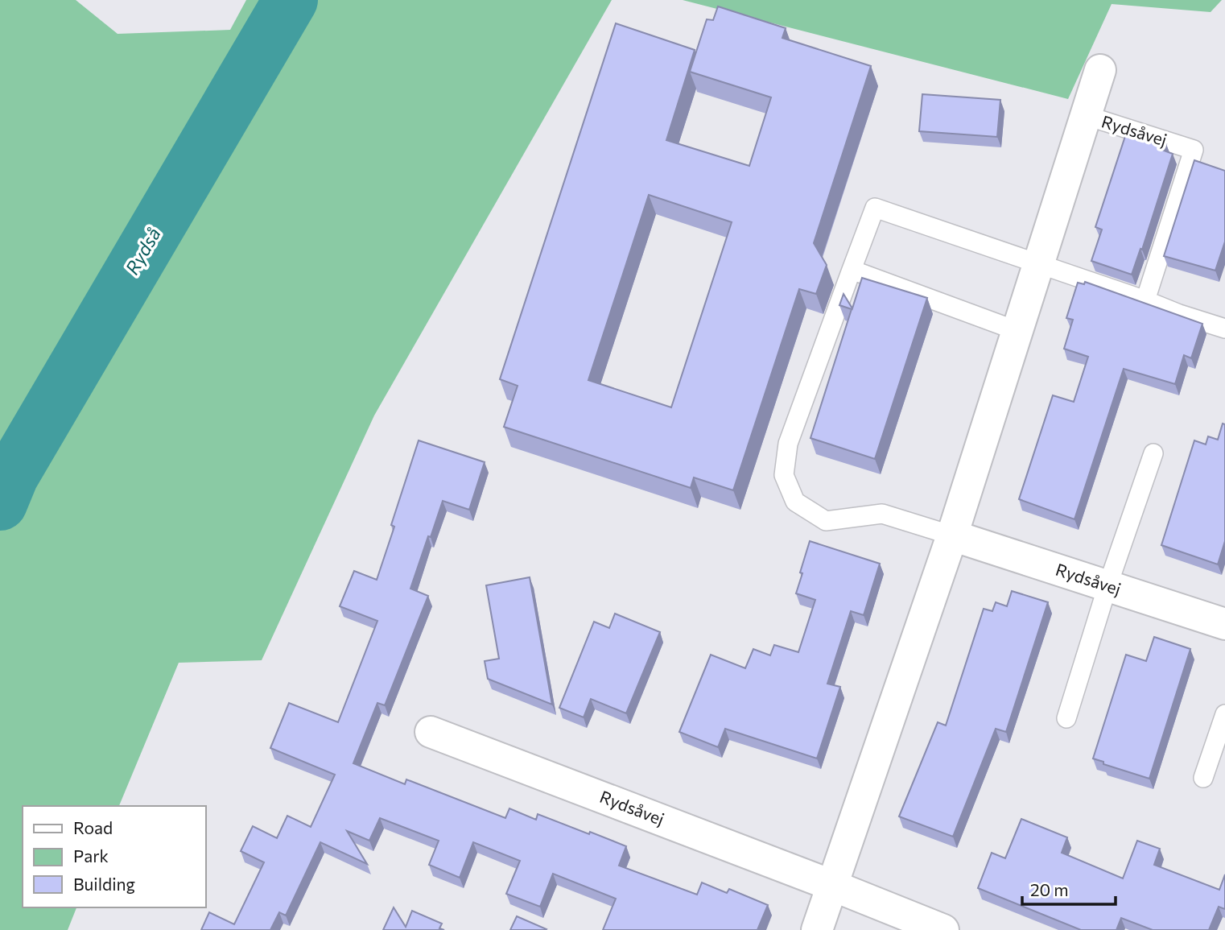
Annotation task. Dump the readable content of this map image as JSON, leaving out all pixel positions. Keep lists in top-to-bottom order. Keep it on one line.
{"streets":{"street":["Rydsåvej"]},"water":["Rydså"],"legend":["Road","Park","Building"],"scale_bar":"20 m"}
